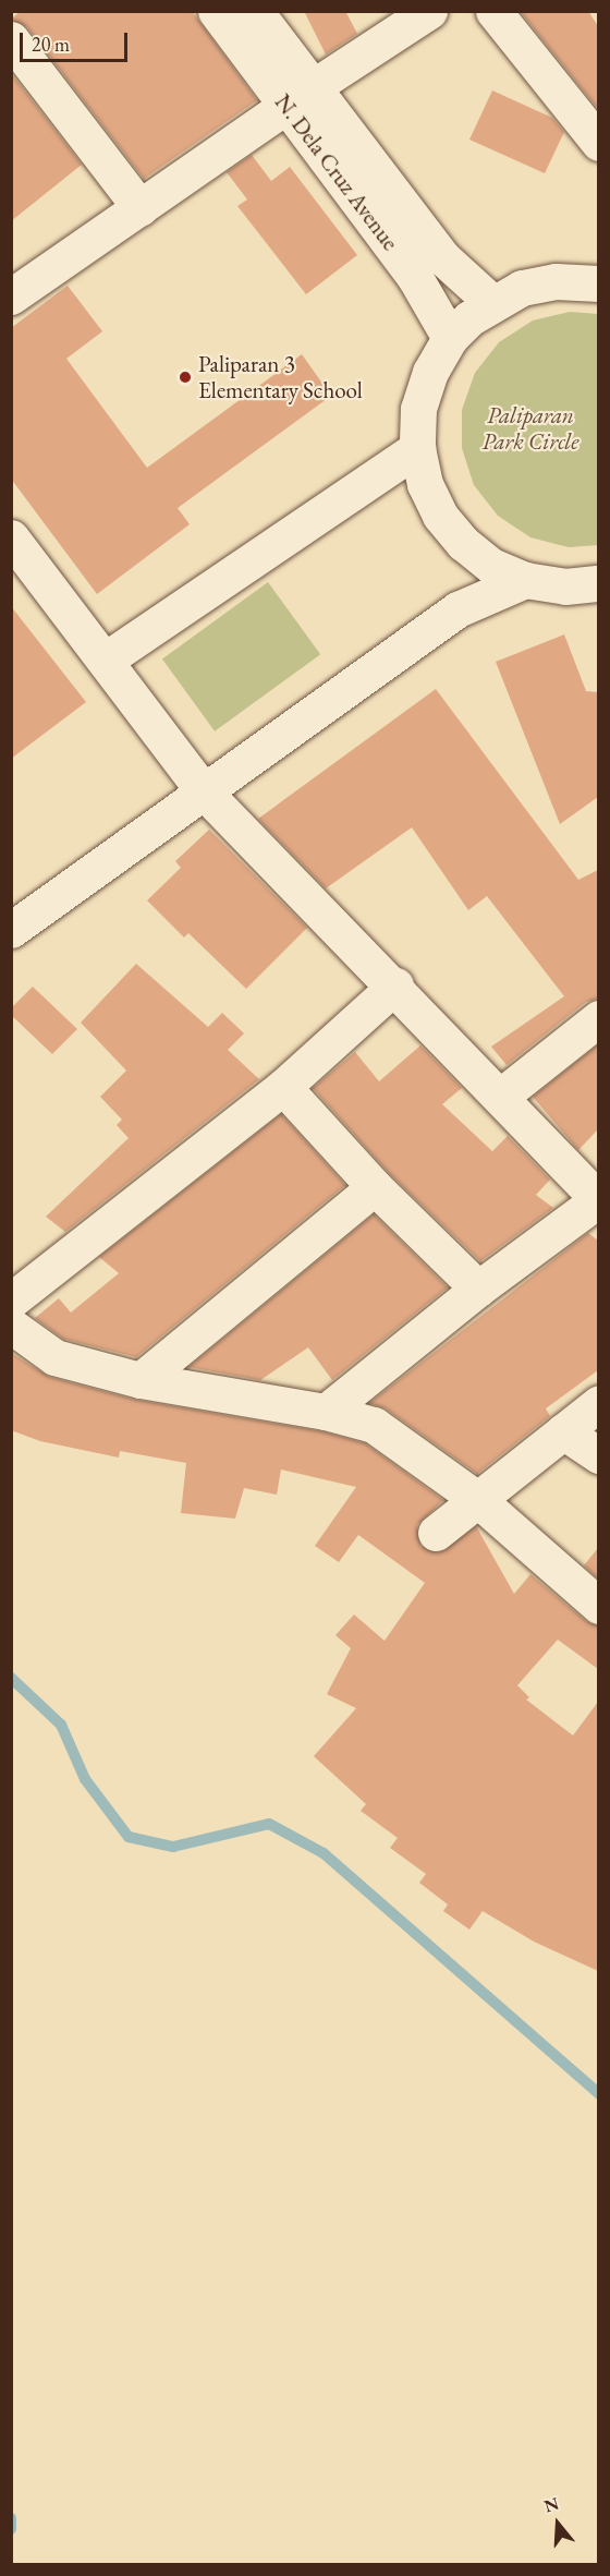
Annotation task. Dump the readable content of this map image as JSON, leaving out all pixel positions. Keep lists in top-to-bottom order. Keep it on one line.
{"streets":{"street":["N. Dela Cruz Avenue"]},"parks":["Paliparan Park Circle"],"places":["Paliparan 3 Elementary School"],"scale_bar":"20 m","north":"top"}
